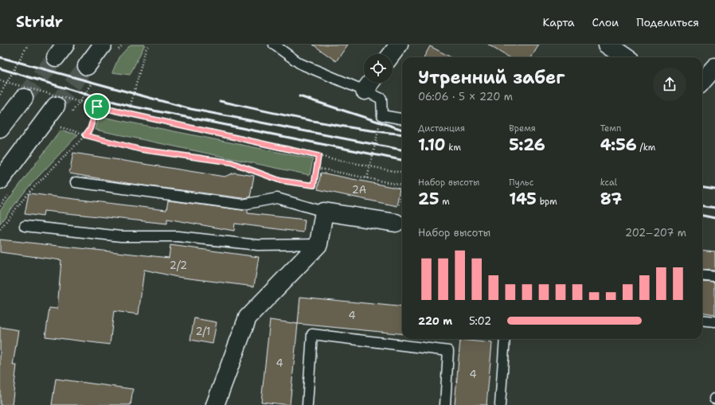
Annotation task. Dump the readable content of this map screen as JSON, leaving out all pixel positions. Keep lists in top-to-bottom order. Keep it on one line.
{"house_numbers":["2А","2/2","4","2/1","4","4"],"page":{"header":"Stridr","nav":["Карта","Слои","Поделиться"],"heading":["Утренний забег","06:06 · 5 × 220 m"],"stats":[["Дистанция","1.10 km"],["Время","5:26"],["Темп","4:56 /km"],["Набор высоты","25 m"],["Пульс","145 bpm"],["kcal","87"]],"chart":["Набор высоты","202–207 m"],"list":[{"name":"220 m","note":"5:02"}]}}
